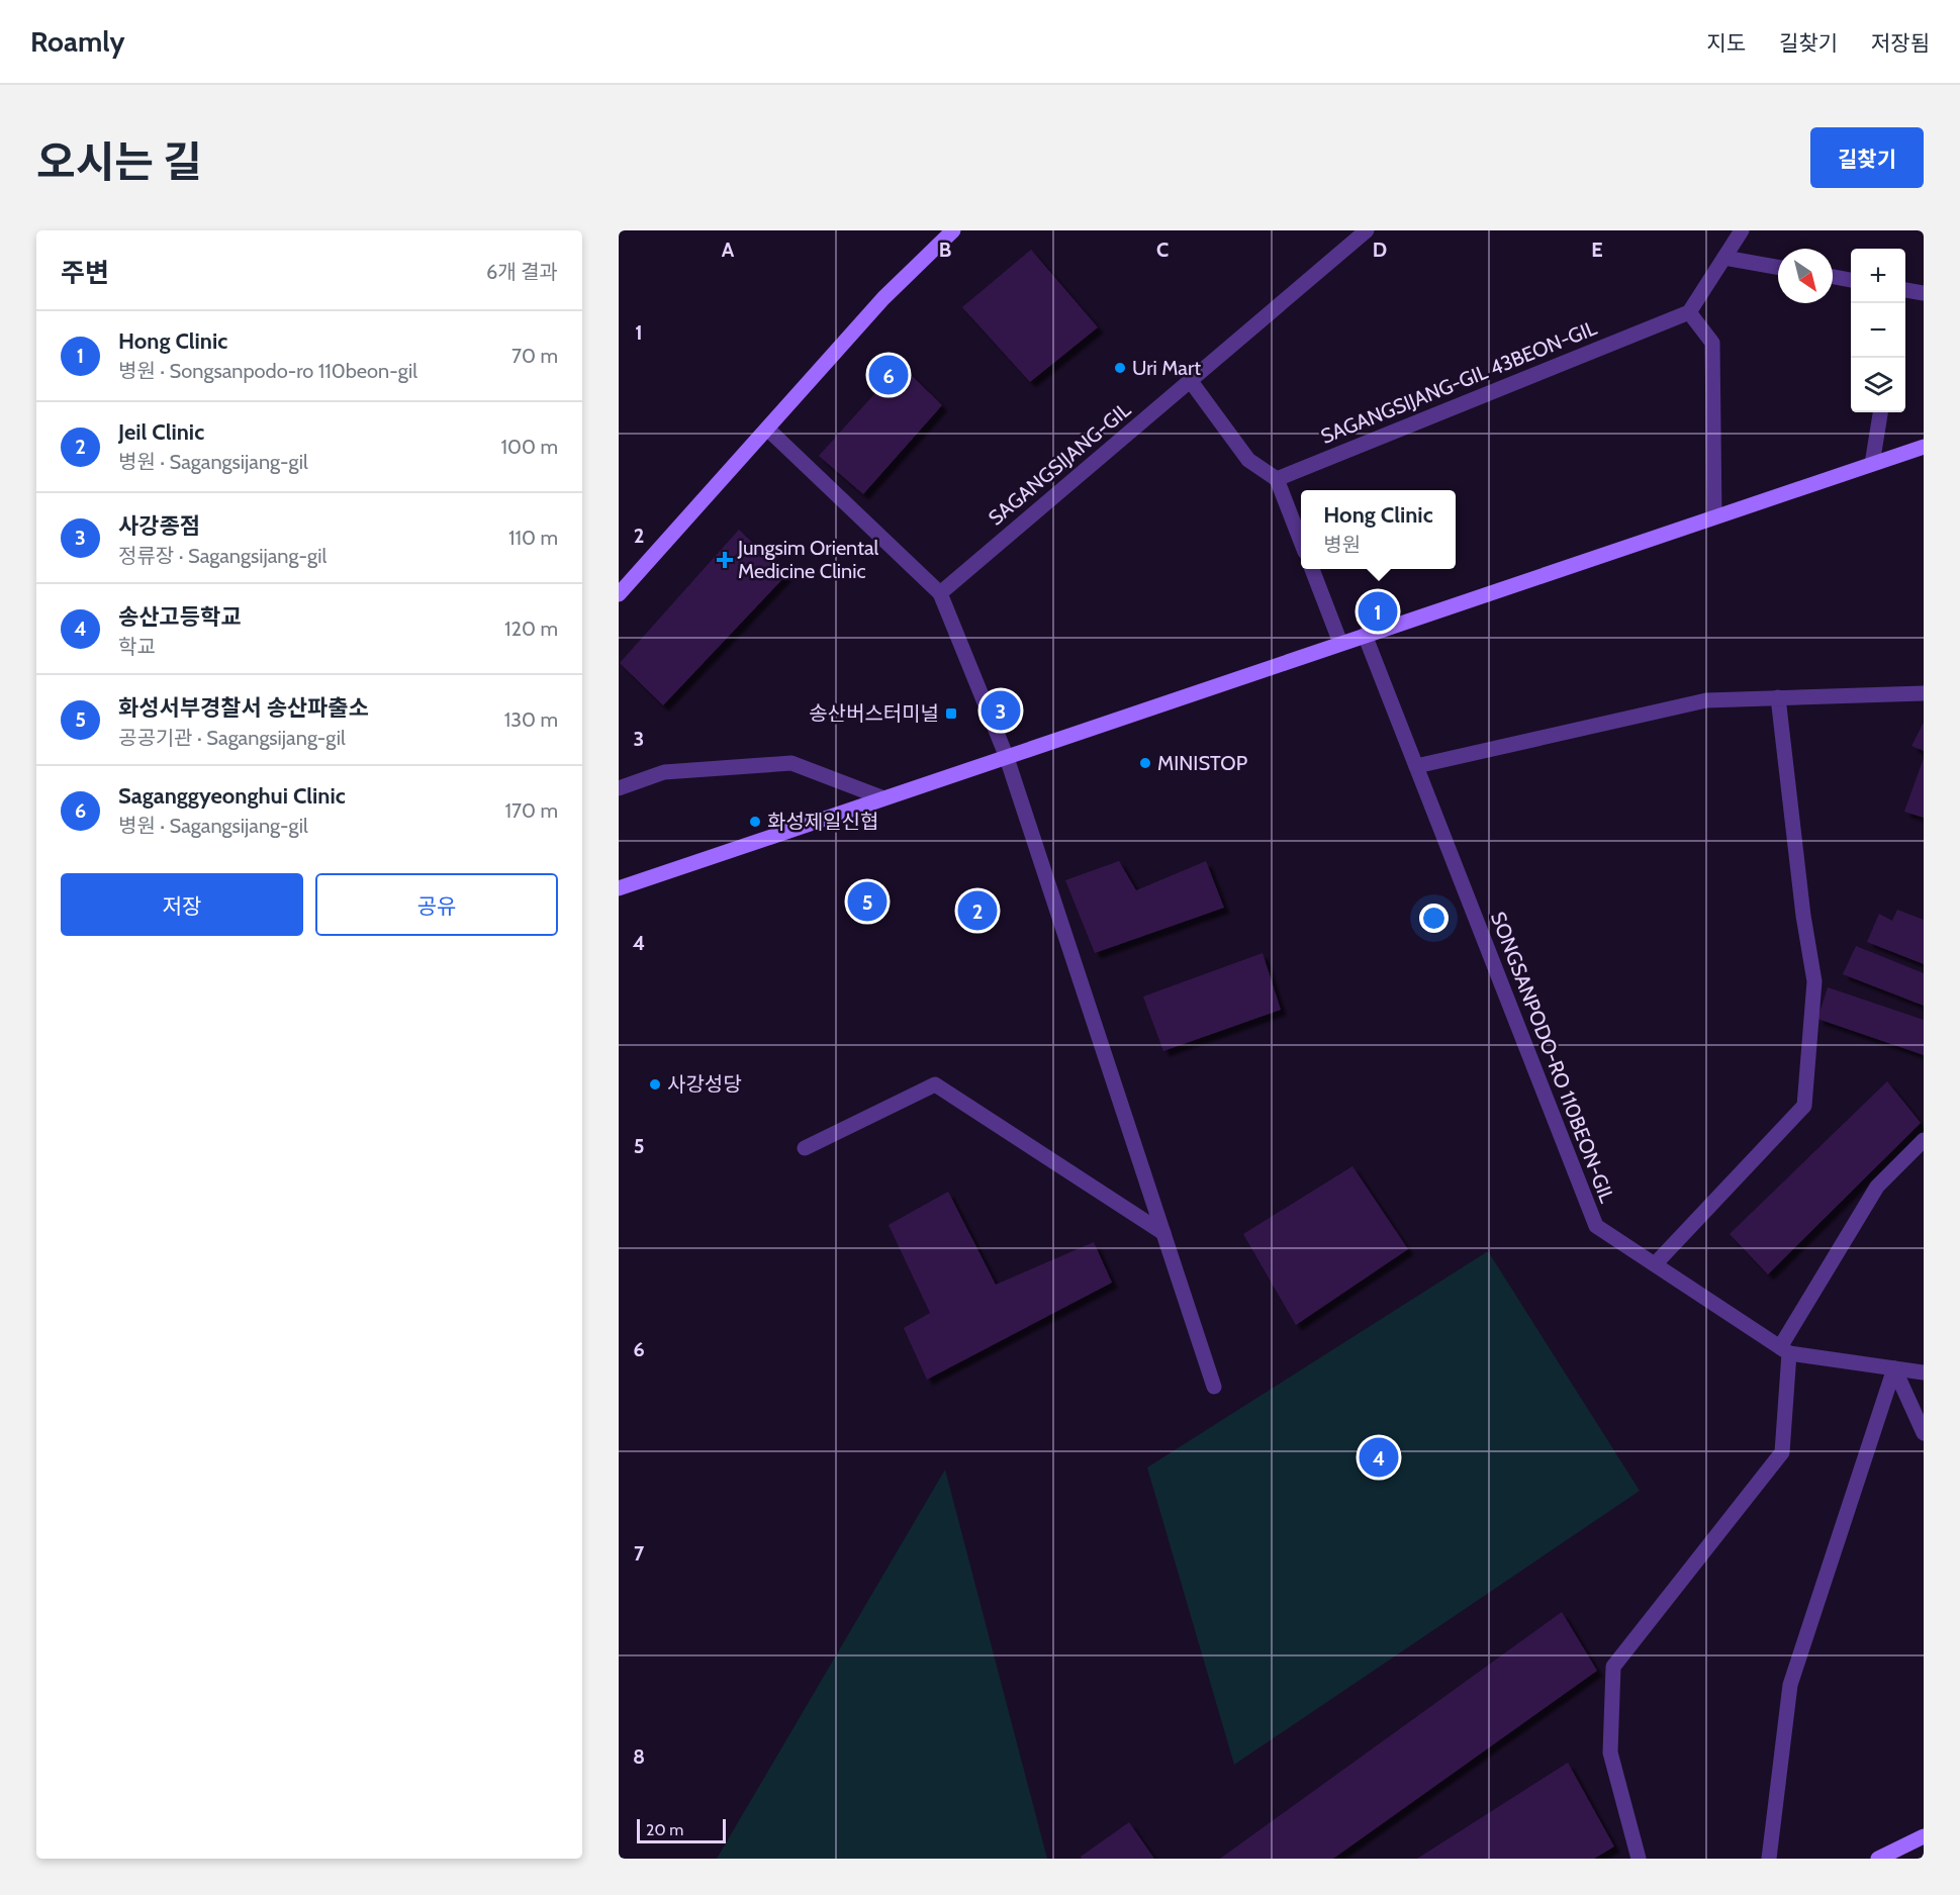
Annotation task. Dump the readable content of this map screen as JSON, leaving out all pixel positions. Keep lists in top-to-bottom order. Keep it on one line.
{"streets":{"street":["SAGANGSIJANG-GIL 43BEON-GIL","SAGANGSIJANG-GIL","SONGSANPODO-RO 110BEON-GIL"]},"places":{"other":["Uri Mart","MINISTOP","화성제일신협","사강성당"],"health":["Jungsim Oriental Medicine Clinic"],"transit":["송산버스터미널"]},"scale_bar":"20 m","north":"bottom right","page":{"header":"Roamly","nav":["지도","길찾기","저장됨"],"title":"오시는 길","buttons":["길찾기",["저장","공유"]],"heading":["주변","6개 결과"],"map_buttons":["+","−"],"list":[{"mark":"1","name":"Hong Clinic","note":"병원 · Songsanpodo-ro 110beon-gil","value":"70 m"},{"mark":"2","name":"Jeil Clinic","note":"병원 · Sagangsijang-gil","value":"100 m"},{"mark":"3","name":"사강종점","note":"정류장 · Sagangsijang-gil","value":"110 m"},{"mark":"4","name":"송산고등학교","note":"학교","value":"120 m"},{"mark":"5","name":"화성서부경찰서 송산파출소","note":"공공기관 · Sagangsijang-gil","value":"130 m"},{"mark":"6","name":"Saganggyeonghui Clinic","note":"병원 · Sagangsijang-gil","value":"170 m"}],"pins":["6","1","3","5","2","4"],"popup":["Hong Clinic","병원"],"scale":"20 m"},"grid":{"columns":["A","B","C","D","E"],"rows":["1","2","3","4","5","6","7","8"]}}
